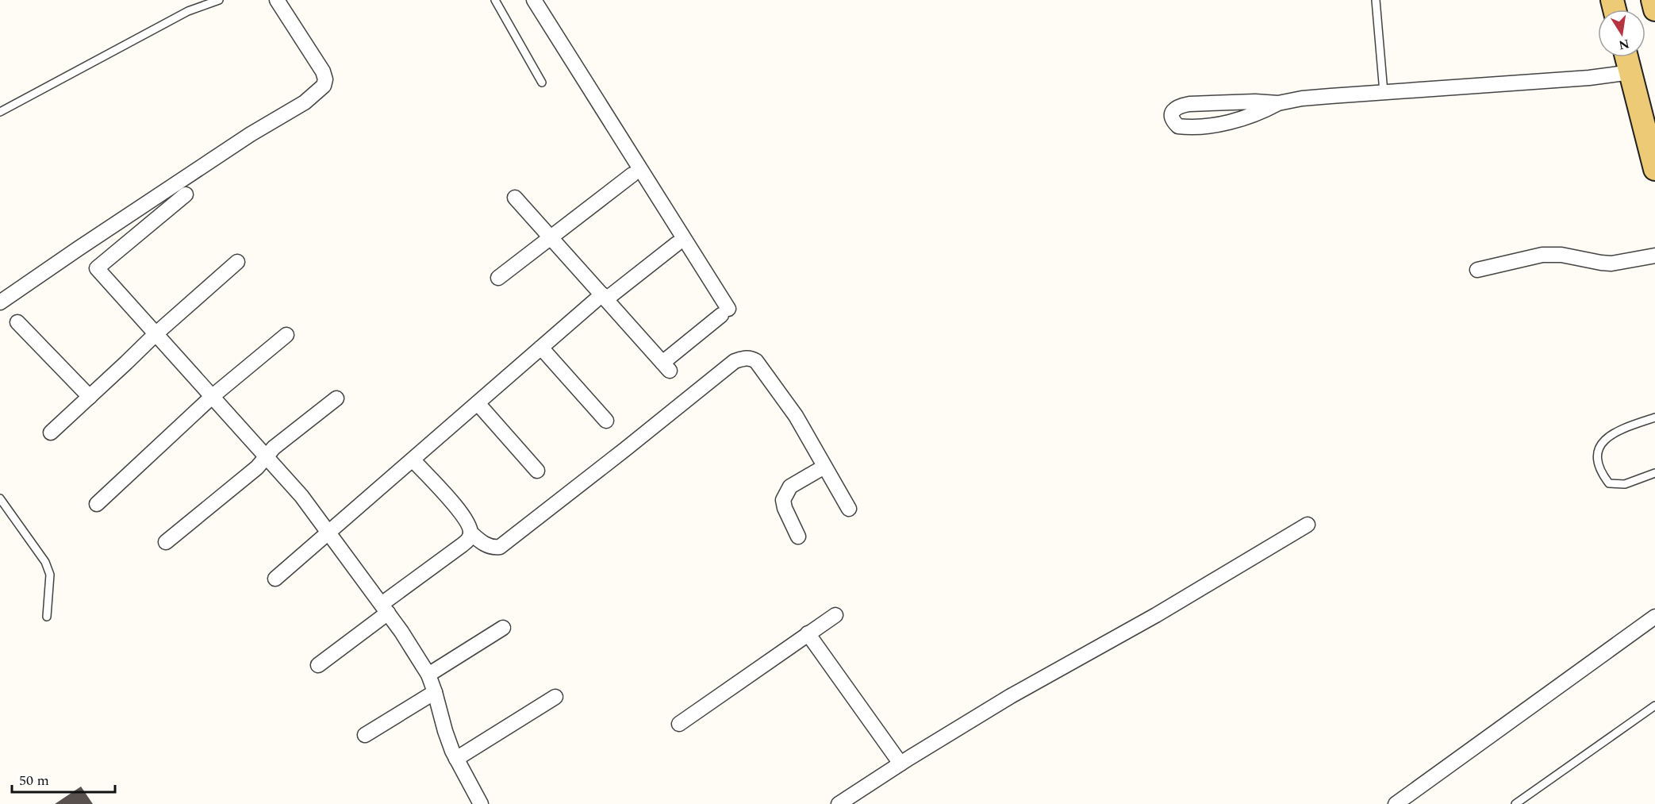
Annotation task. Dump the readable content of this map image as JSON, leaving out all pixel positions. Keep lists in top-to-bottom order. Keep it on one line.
{"scale_bar":"50 m","north":"bottom"}
